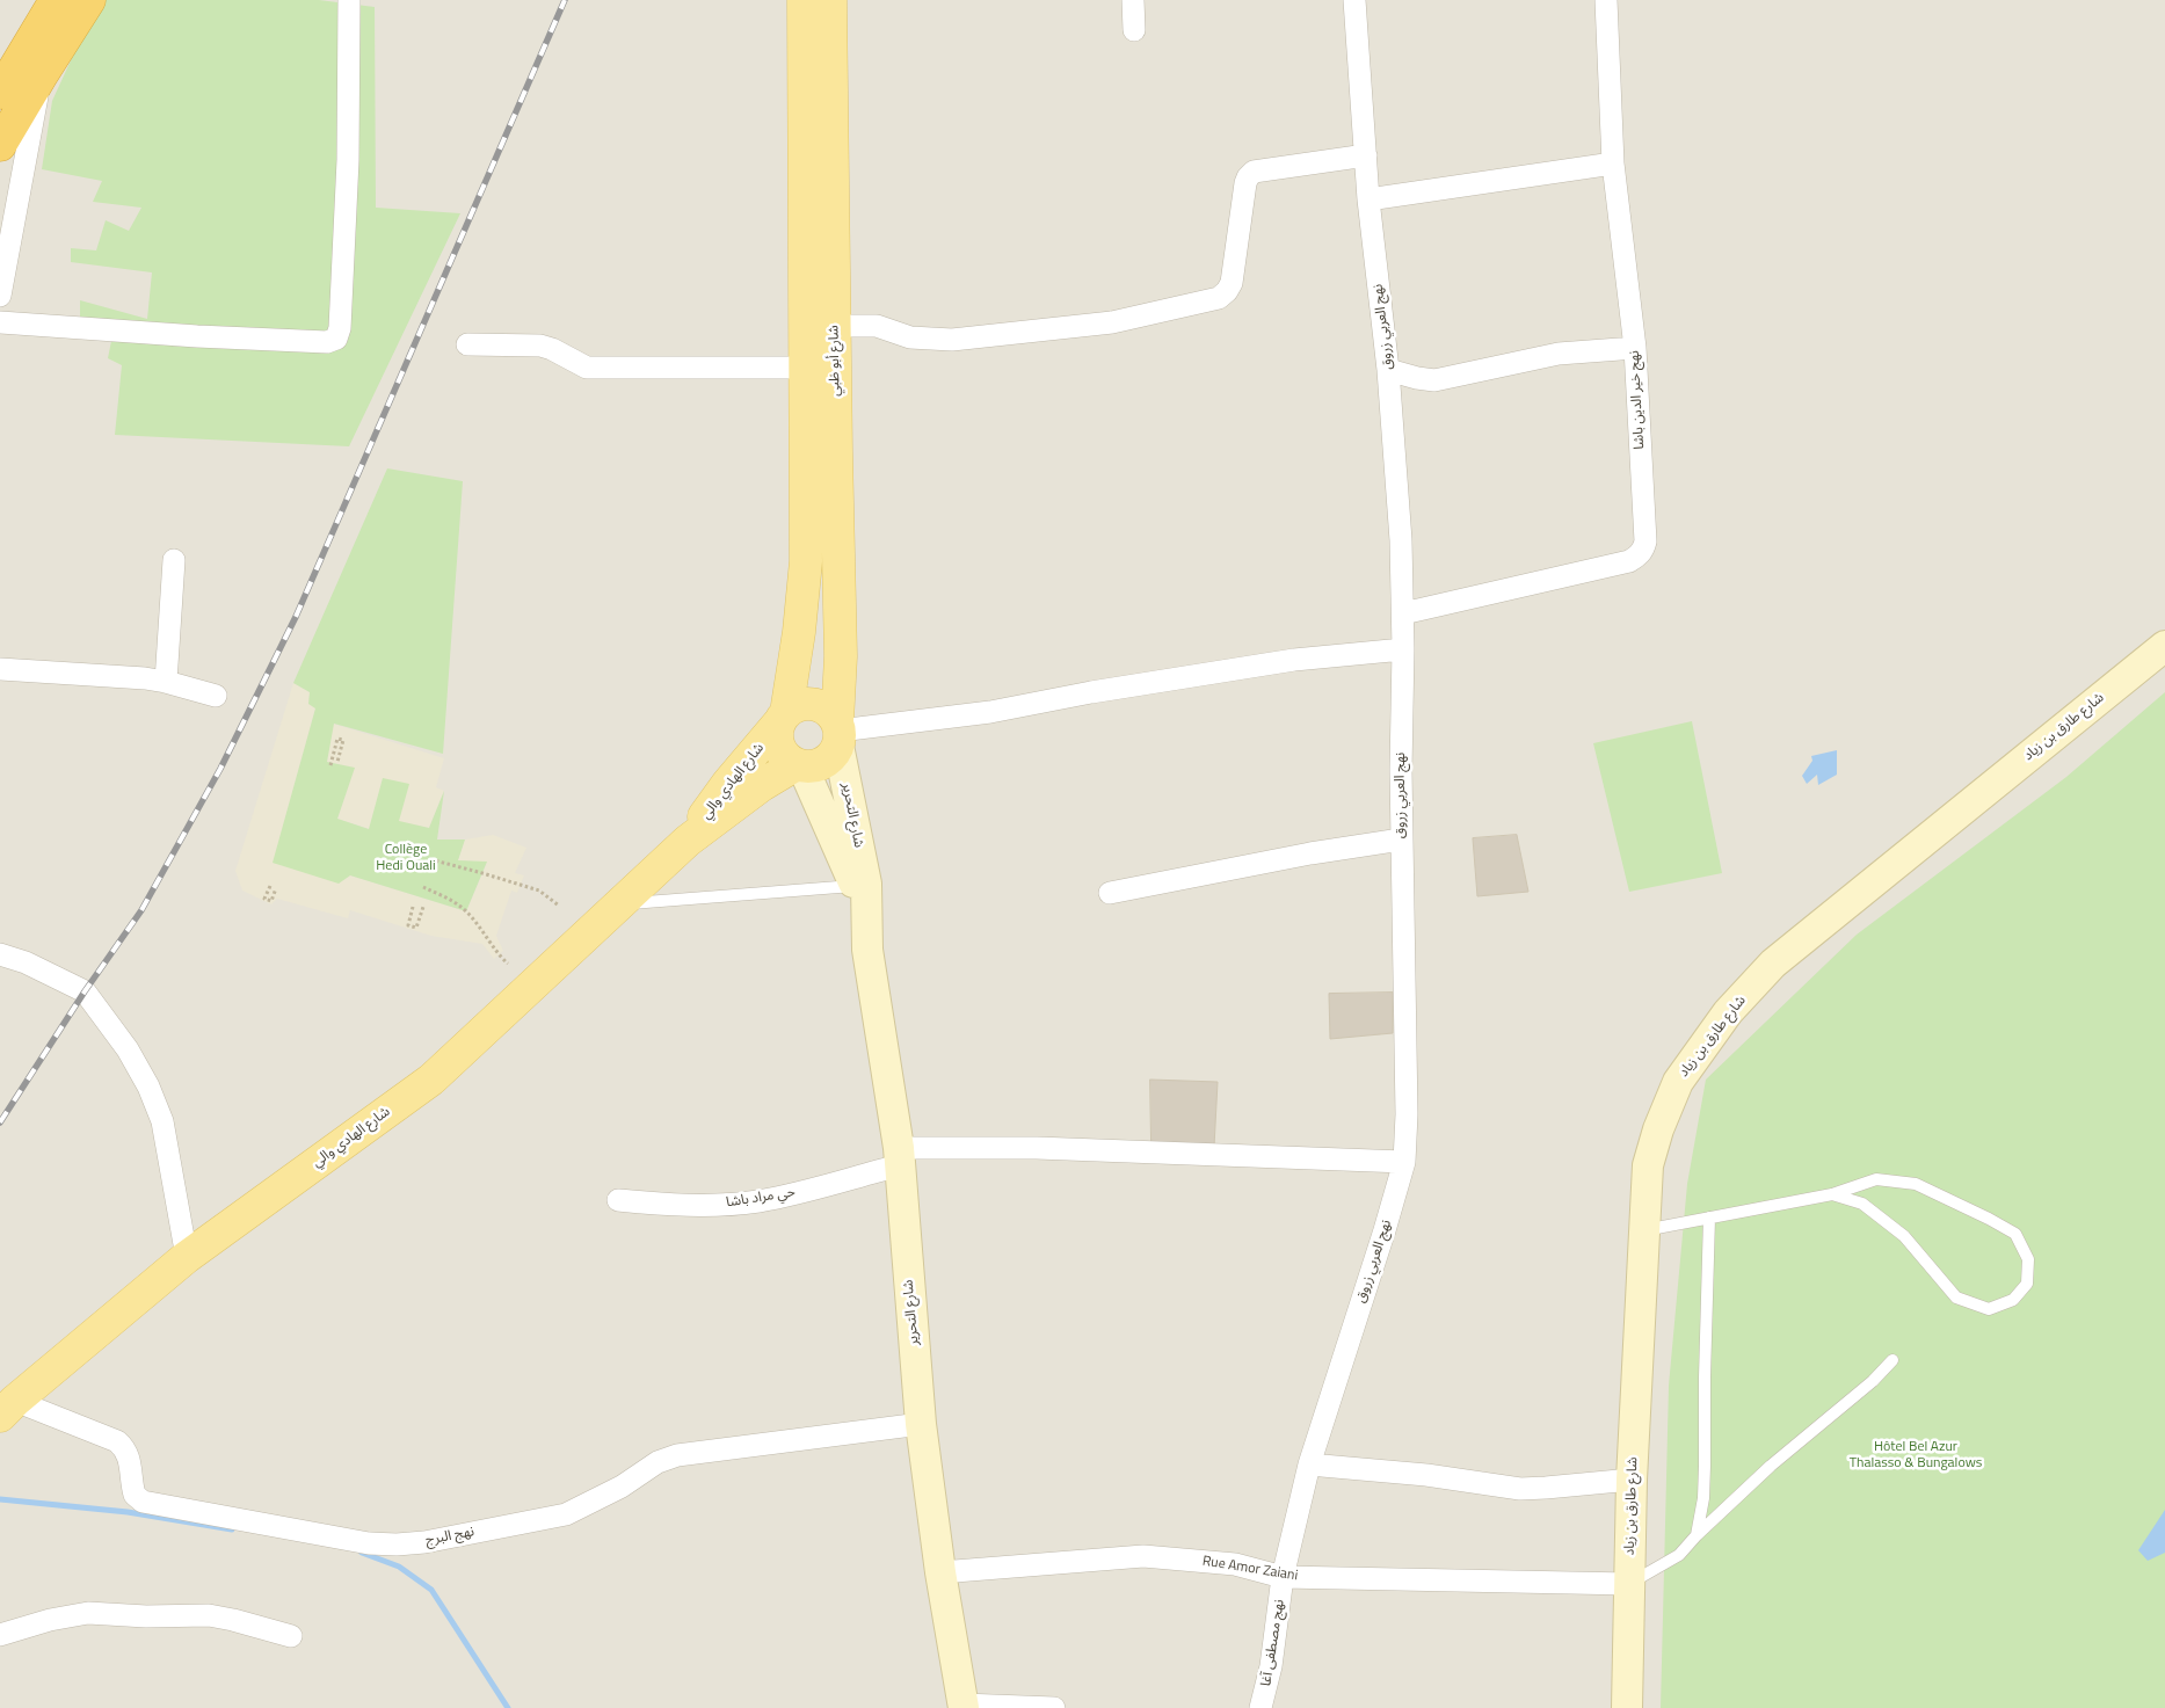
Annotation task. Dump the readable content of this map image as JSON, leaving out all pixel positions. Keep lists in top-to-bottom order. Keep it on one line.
{"streets":{"main road":["شارع أبو ظبي","شارع الهادي والي"],"street":["نهج العربي زروق","نهج خير الدين باشا","شارع طارق بن زياد","شارع التحرير","حي مراد باشا","نهج البرج","Rue Amor Zaiani","نهج مصطفى آغا"]},"crossings":[["نهج العربي زروق","نهج خير الدين باشا"],["نهج العربي زروق","حي مراد باشا"],["نهج العربي زروق","Rue Amor Zaiani"],["نهج العربي زروق","نهج مصطفى آغا"],["شارع أبو ظبي","شارع الهادي والي"],["شارع أبو ظبي","شارع التحرير"],["شارع طارق بن زياد","Rue Amor Zaiani"],["شارع الهادي والي","شارع التحرير"],["شارع الهادي والي","نهج البرج"],["شارع التحرير","حي مراد باشا"],["شارع التحرير","نهج البرج"],["شارع التحرير","Rue Amor Zaiani"],["Rue Amor Zaiani","نهج مصطفى آغا"]],"parks":["Collège Hedi Ouali","Hôtel Bel Azur Thalasso & Bungalows"]}
